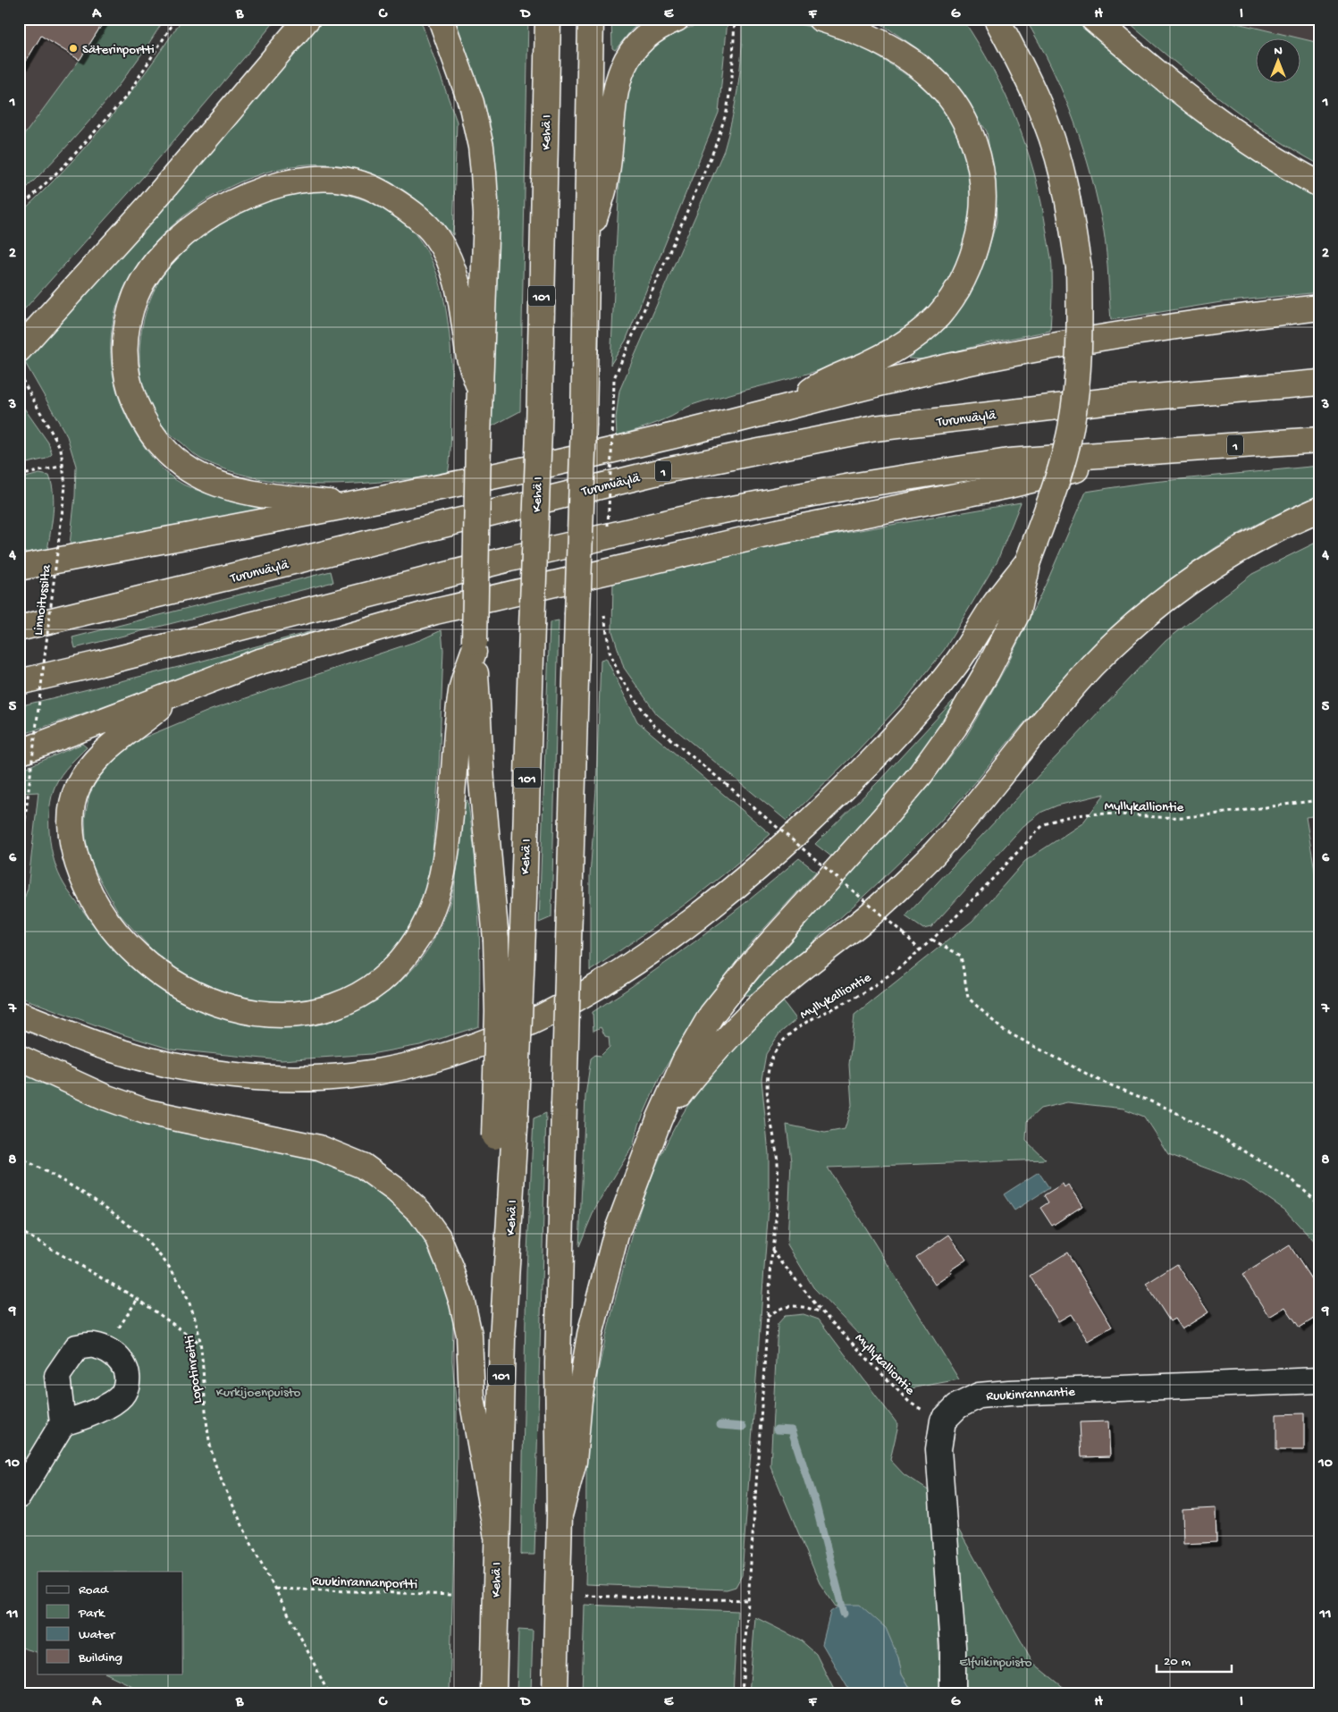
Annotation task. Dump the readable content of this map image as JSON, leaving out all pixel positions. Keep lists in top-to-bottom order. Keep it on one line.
{"streets":{"highway":["Kehä I","101","Turunväylä","1"],"street":["Ruukinrannantie"],"path":["Linnoitussilta","Myllykalliontie","Lopotinreitti","Ruukinrannanportti"]},"crossings":[["Myllykalliontie","Ruukinrannantie"],["Lopotinreitti","Ruukinrannanportti"]],"parks":["Kurkijoenpuisto","Elfvikinpuisto"],"places":["Säterinportti"],"legend":["Road","Park","Water","Building"],"scale_bar":"20 m","north":"top","grid":{"columns":["A","B","C","D","E","F","G","H","I"],"rows":["1","2","3","4","5","6","7","8","9","10","11"]}}
